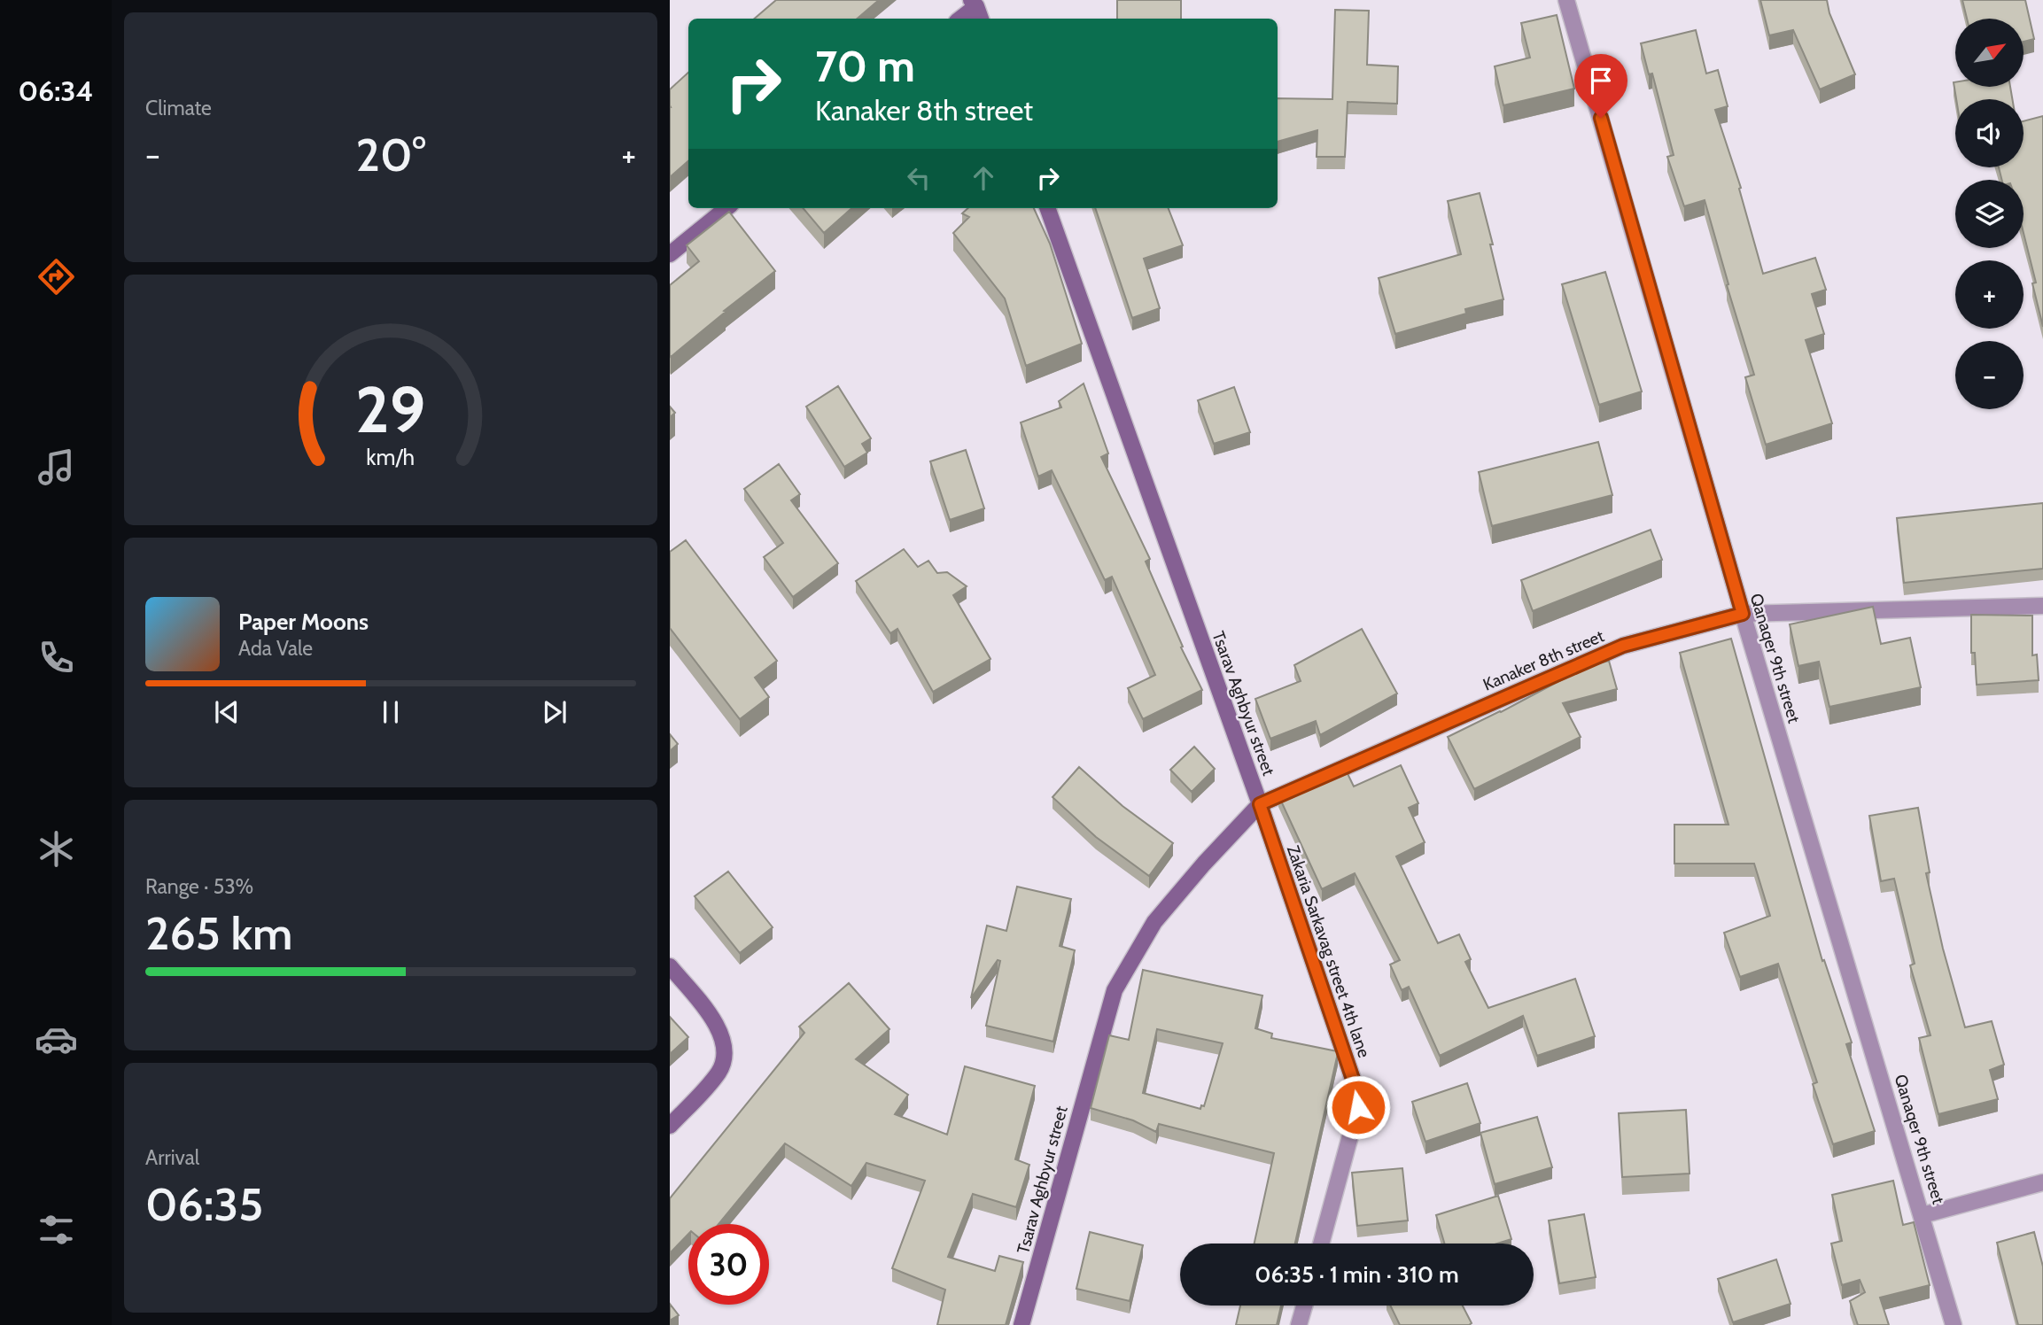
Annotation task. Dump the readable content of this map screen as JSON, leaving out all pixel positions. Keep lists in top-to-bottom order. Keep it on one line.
{"streets":{"street":["Qanaqer 9th street","Kanaker 8th street","Tsarav Aghbyur street","Zakaria Sarkavag street 4th lane"]},"crossings":[["Qanaqer 9th street","Kanaker 8th street"],["Kanaker 8th street","Tsarav Aghbyur street"],["Kanaker 8th street","Zakaria Sarkavag street 4th lane"],["Tsarav Aghbyur street","Zakaria Sarkavag street 4th lane"]],"north":"top right","page":{"tabs":"06:34","tile":["Climate",["Range · 53%","265 km"],["Arrival","06:35"]],"map_buttons":["+","−"],"turn":["70 m","Kanaker 8th street"],"heat":["−","20°","+"],"song":["Paper Moons","Ada Vale"],"limit":"30","trip":"06:35 · 1 min · 310 m","gauge":["29","km/h"]}}
